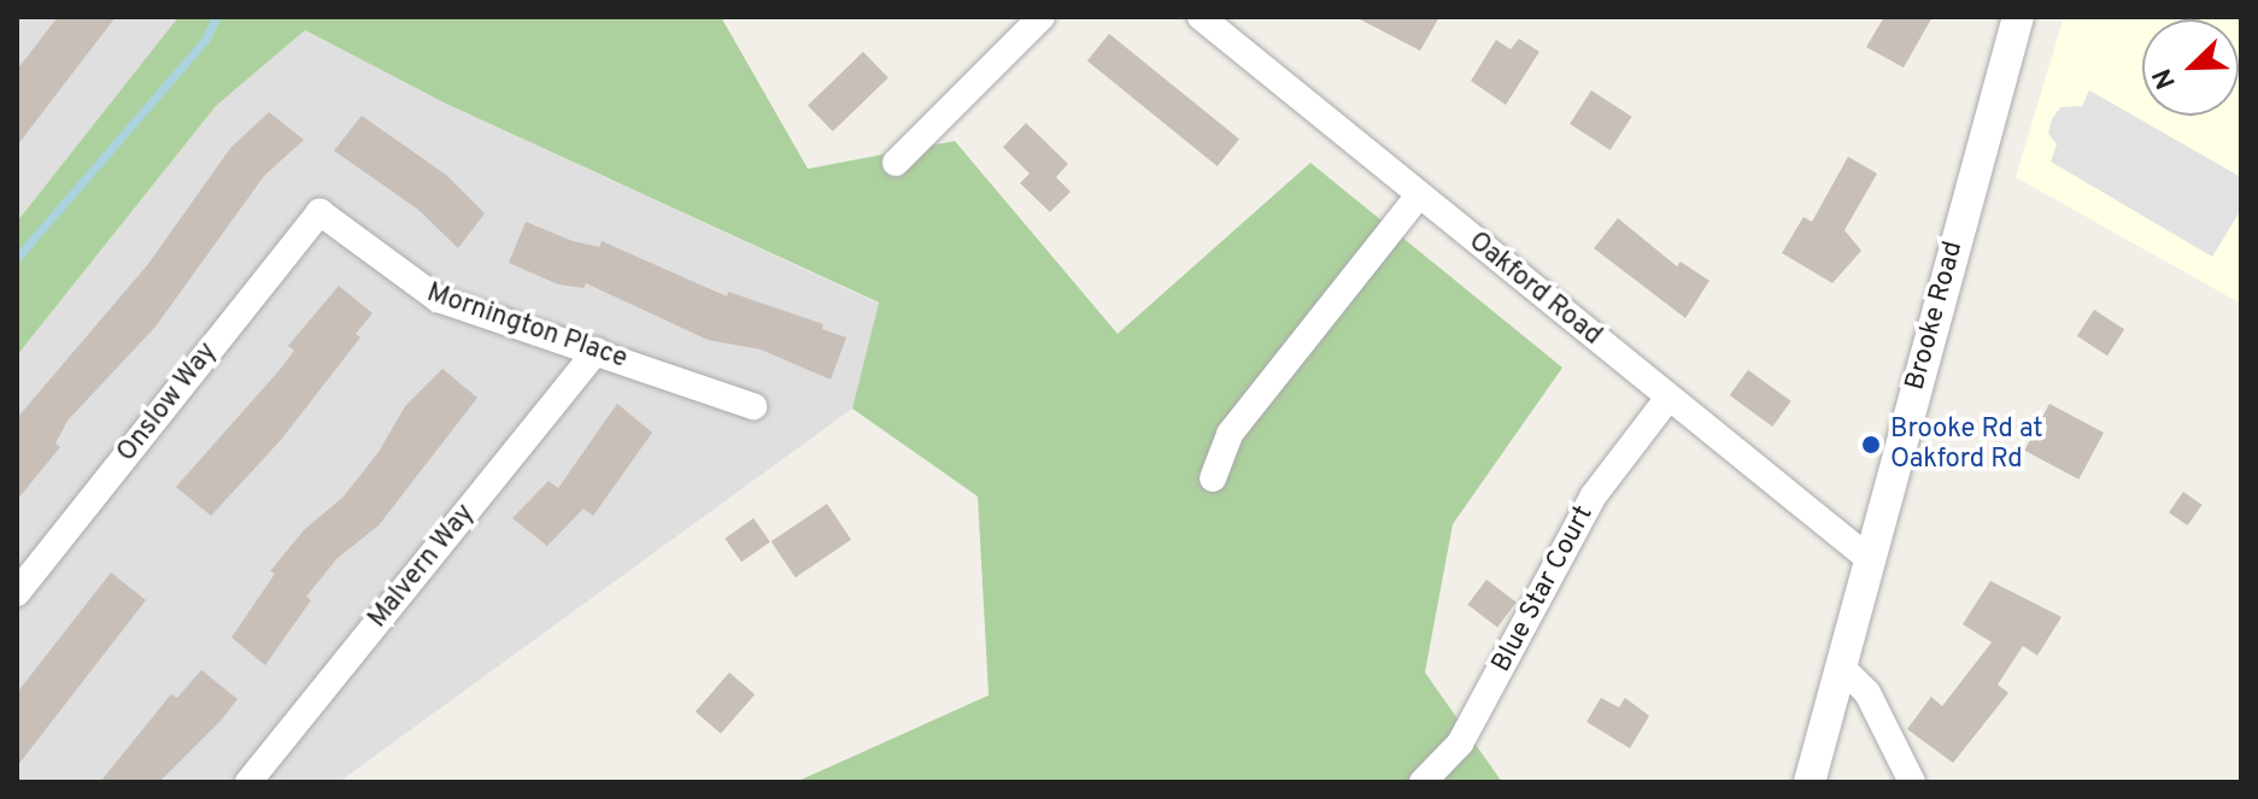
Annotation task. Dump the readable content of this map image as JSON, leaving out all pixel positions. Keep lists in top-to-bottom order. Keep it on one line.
{"streets":{"street":["Oakford Road","Brooke Road","Mornington Place","Onslow Way","Malvern Way","Blue Star Court"]},"crossings":[["Oakford Road","Brooke Road"],["Oakford Road","Blue Star Court"],["Mornington Place","Onslow Way"],["Mornington Place","Malvern Way"]],"places":["Brooke Rd at Oakford Rd"],"north":"bottom left"}
